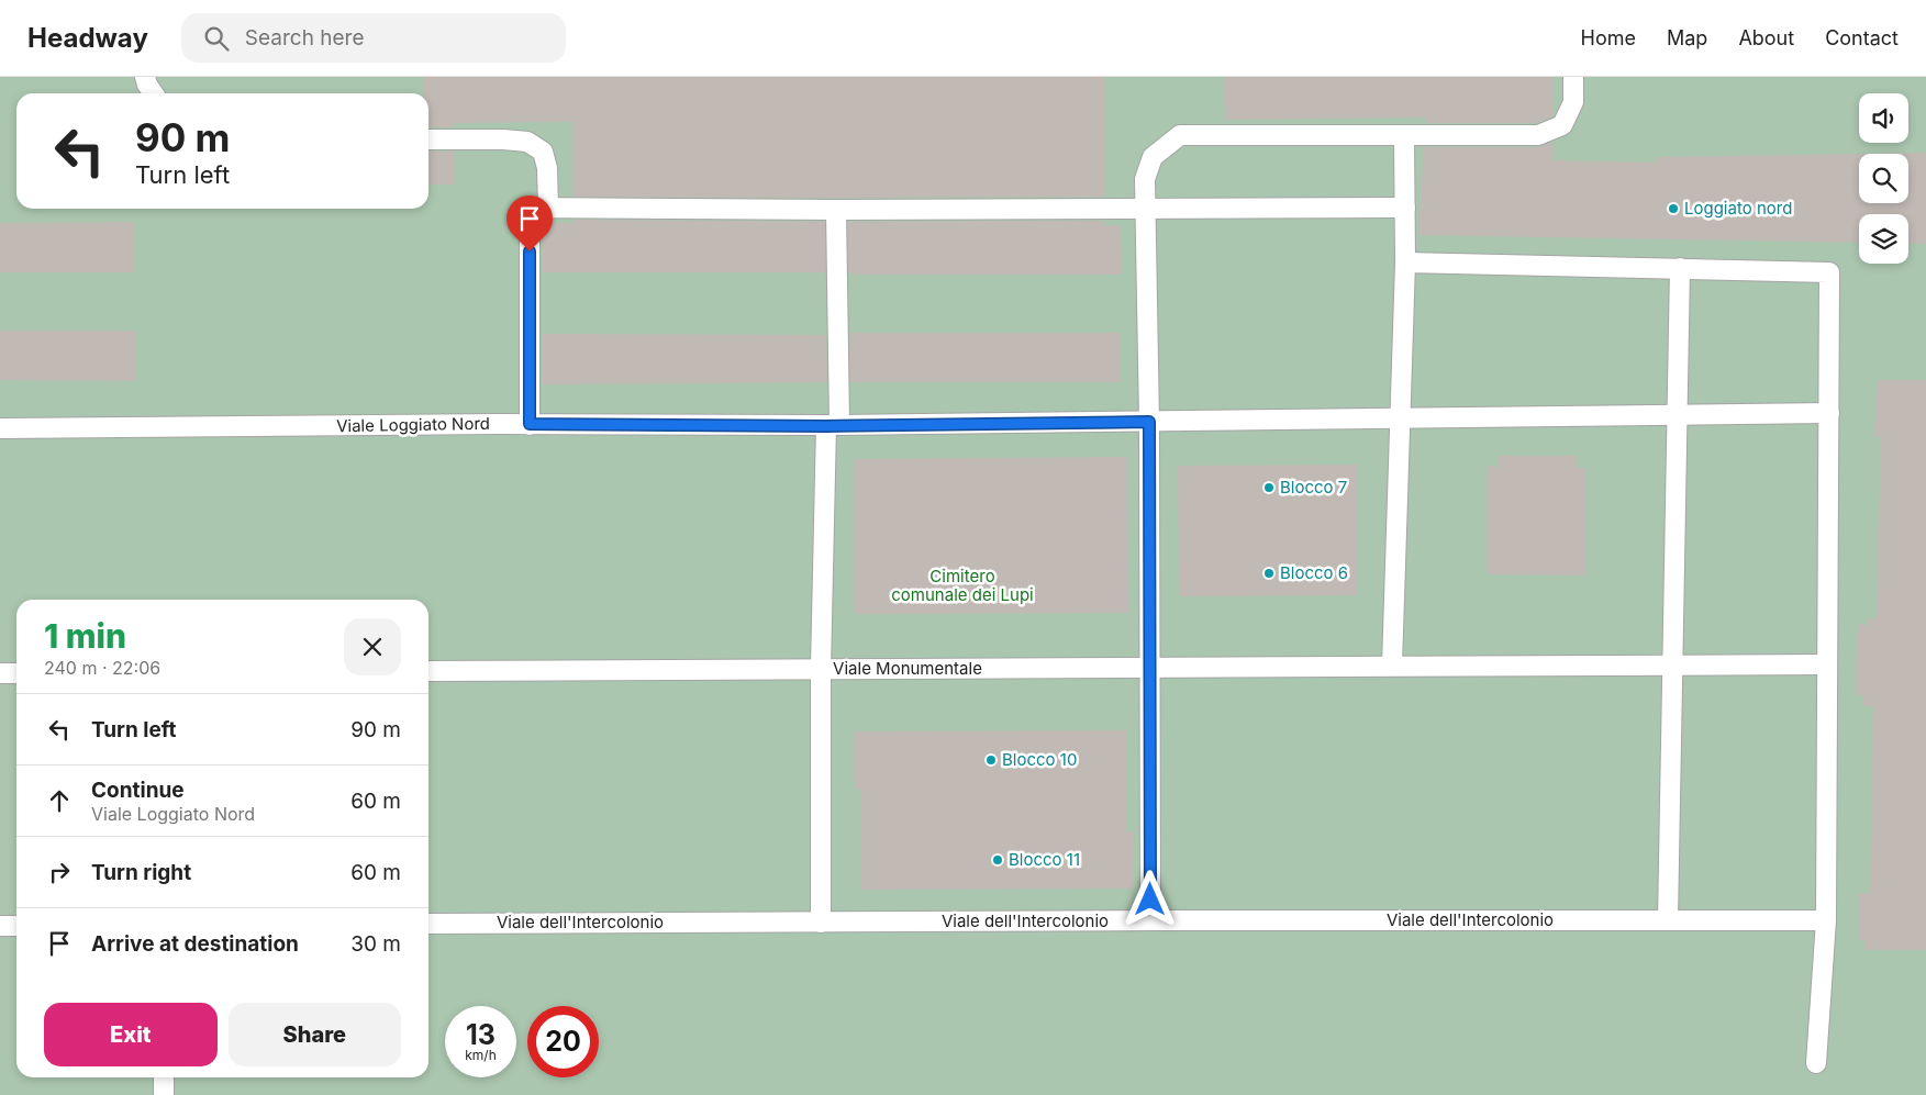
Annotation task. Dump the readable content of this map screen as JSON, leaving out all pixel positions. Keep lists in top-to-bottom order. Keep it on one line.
{"streets":{"lane":["Viale Loggiato Nord","Viale Monumentale","Viale dell'Intercolonio"]},"parks":["Cimitero comunale dei Lupi"],"places":["Loggiato nord","Blocco 7","Blocco 6","Blocco 10","Blocco 11"],"page":{"header":"Headway","search":"Search here","nav":["Home","Map","About","Contact"],"turn":["90 m","Turn left"],"heading":["1 min","240 m · 22:06"],"list":[{"name":"Turn left","value":"90 m"},{"name":"Continue","note":"Viale Loggiato Nord","value":"60 m"},{"name":"Turn right","value":"60 m"},{"name":"Arrive at destination","value":"30 m"}],"buttons":["Exit","Share"],"speed":"13 km/h","limit":"20"}}
